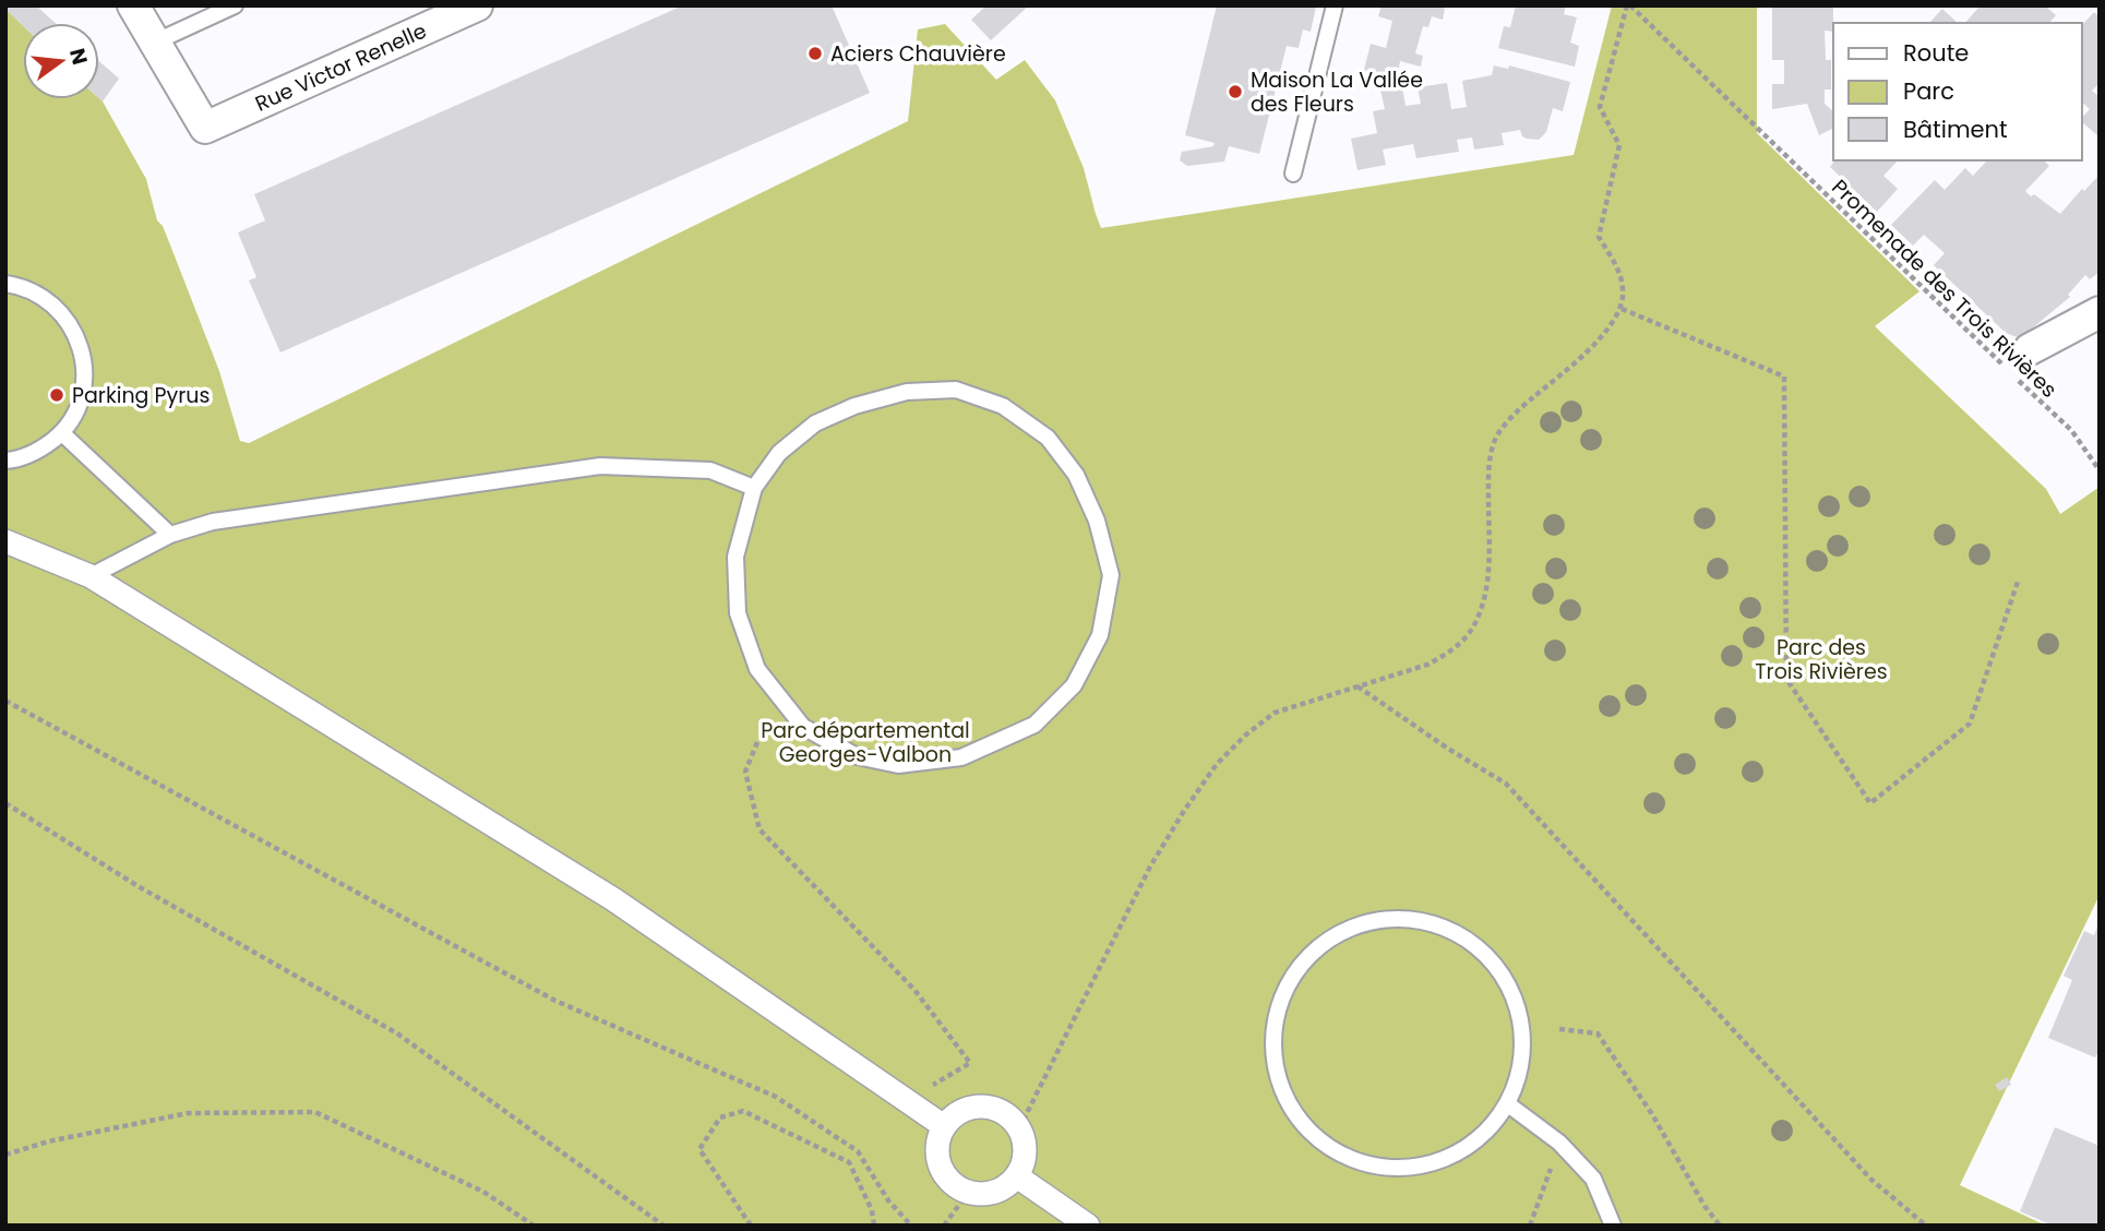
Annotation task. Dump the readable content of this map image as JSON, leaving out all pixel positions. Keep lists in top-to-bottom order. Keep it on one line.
{"streets":{"street":["Rue Victor Renelle"],"path":["Promenade des Trois Rivières"]},"parks":["Parc des Trois Rivières","Parc départemental Georges-Valbon"],"places":["Aciers Chauvière","Maison La Vallée des Fleurs","Parking Pyrus"],"legend":["Route","Parc","Bâtiment"],"north":"right"}
